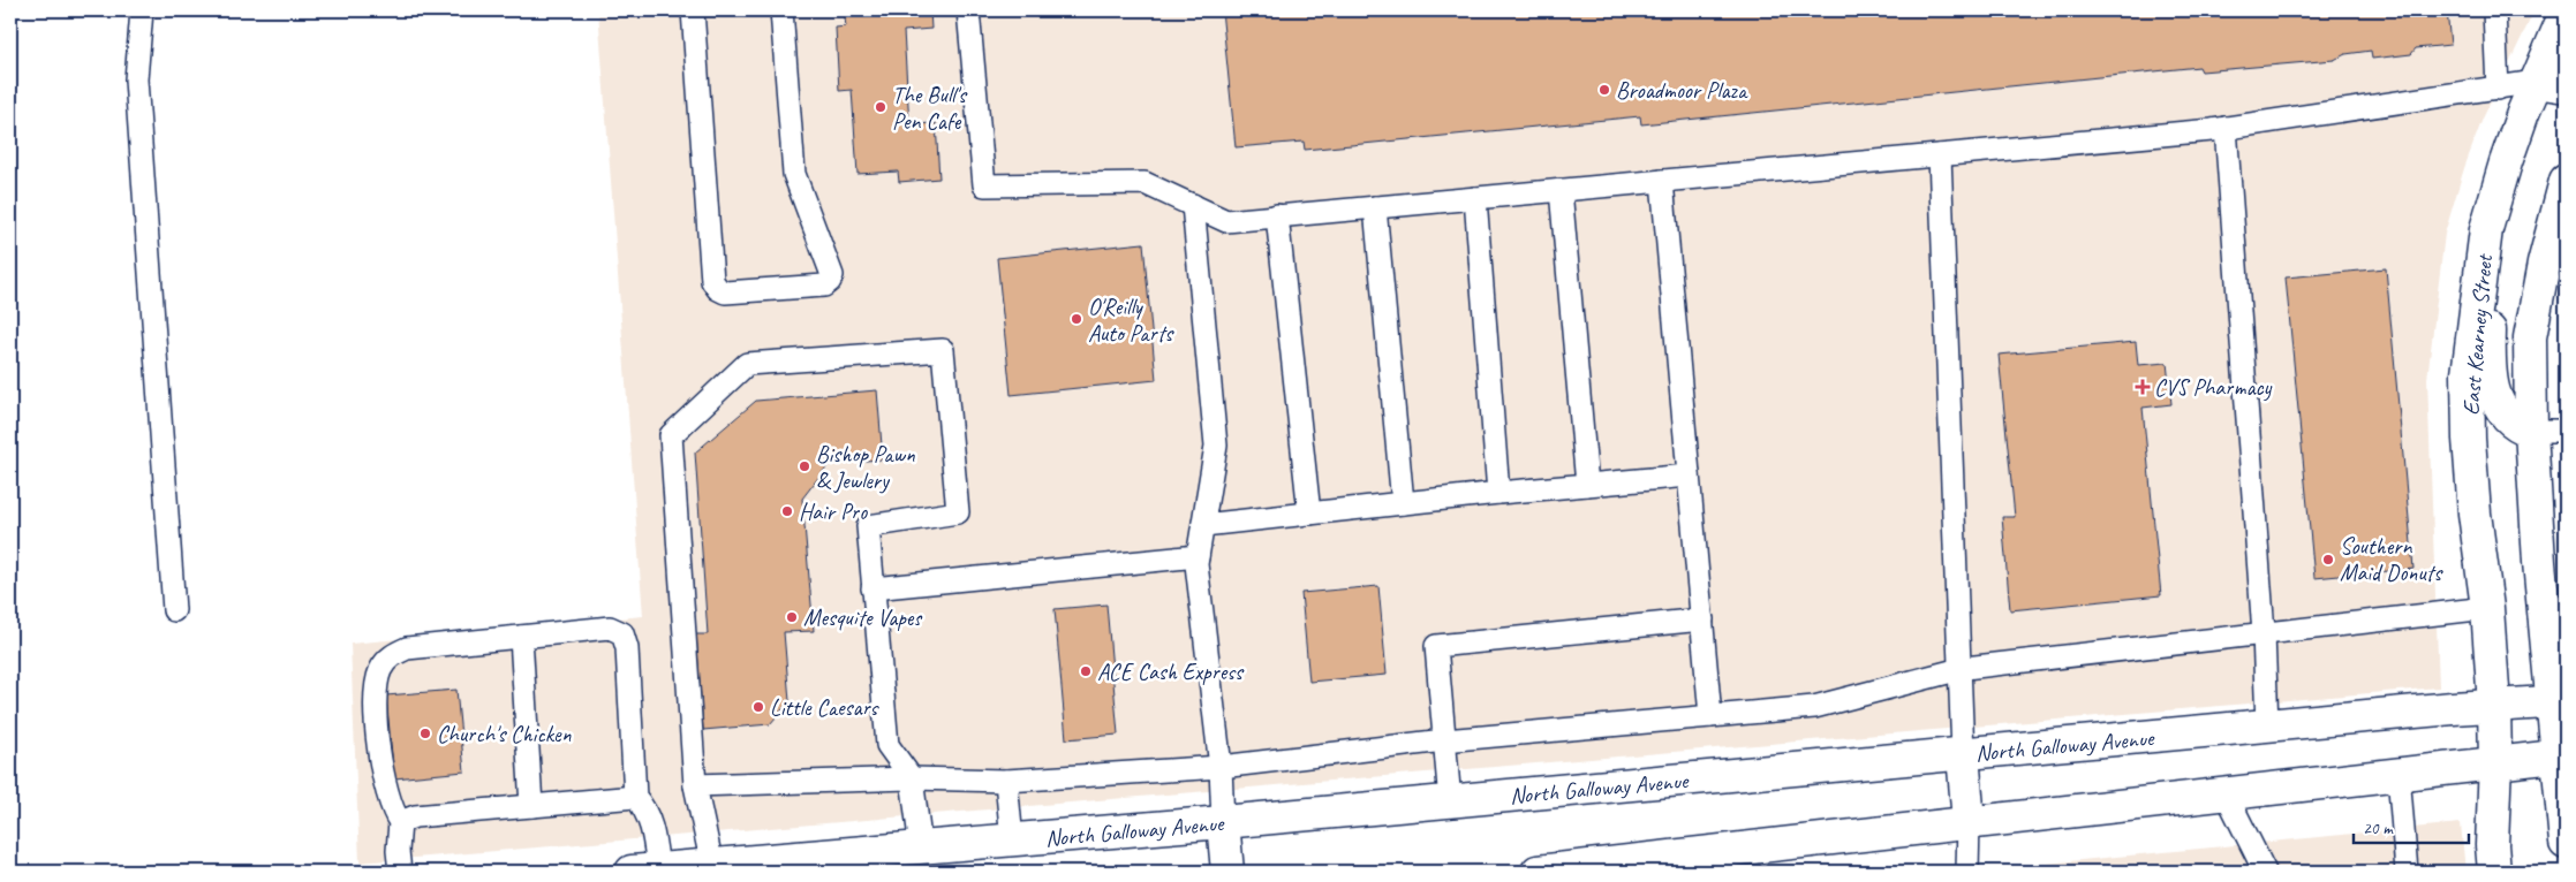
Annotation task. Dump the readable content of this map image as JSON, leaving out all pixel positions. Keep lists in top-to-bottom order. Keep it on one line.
{"streets":{"main road":["East Kearney Street","North Galloway Avenue"]},"crossings":[["East Kearney Street","North Galloway Avenue"]],"places":{"other":["Broadmoor Plaza","The Bull's Pen Cafe","O'Reilly Auto Parts","Bishop Pawn & Jewlery","Hair Pro","Southern Maid Donuts","Mesquite Vapes","ACE Cash Express","Little Caesars","Church's Chicken"],"health":["CVS Pharmacy"]},"scale_bar":"20 m"}
